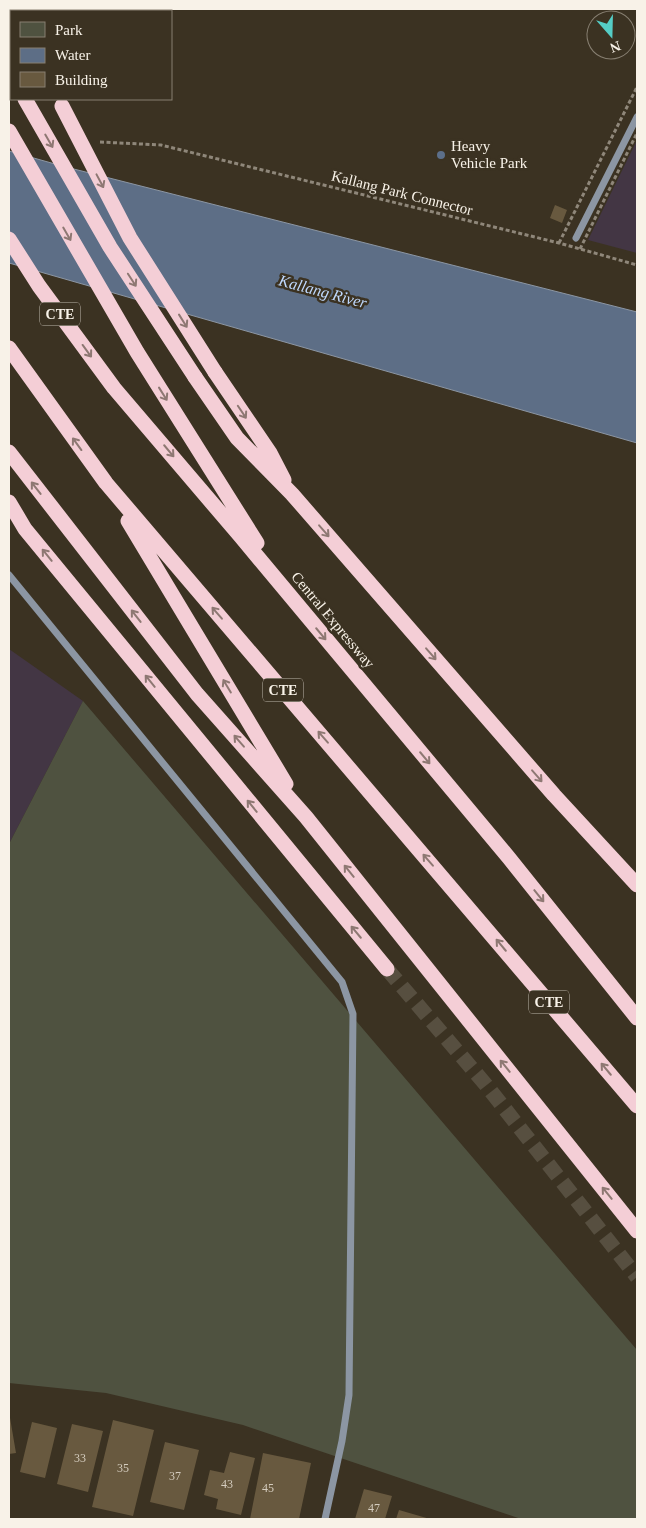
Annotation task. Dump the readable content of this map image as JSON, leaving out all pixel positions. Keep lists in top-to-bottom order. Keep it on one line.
{"streets":{"highway":["CTE","Central Expressway"],"path":["Kallang Park Connector"]},"water":["Kallang River"],"places":["Heavy Vehicle Park"],"house_numbers":["33","35","37","43","45","47"],"legend":["Park","Water","Building"],"north":"bottom"}
